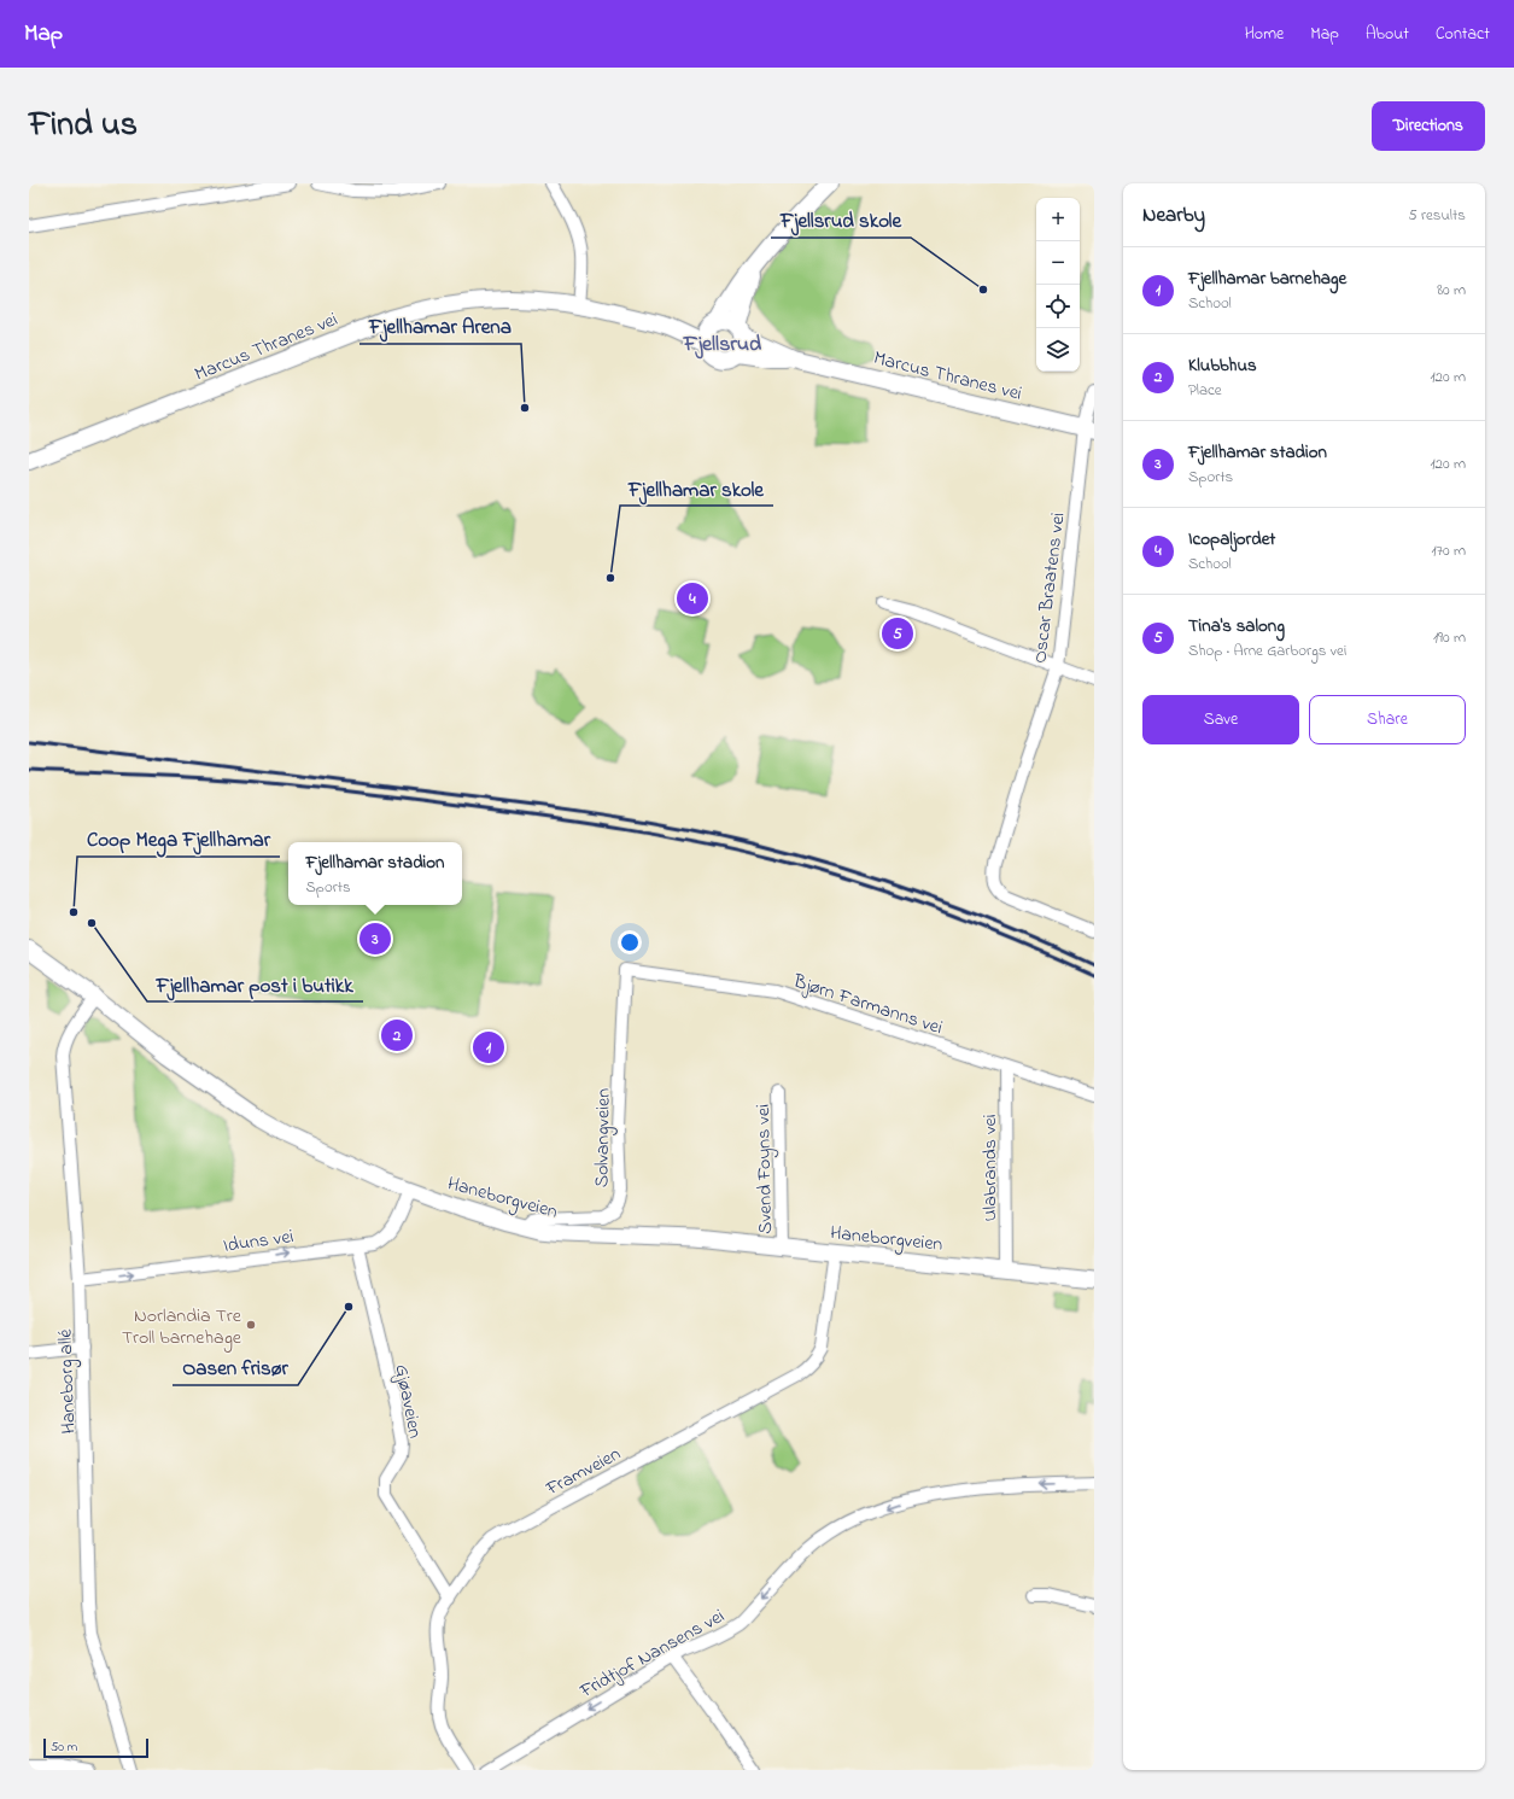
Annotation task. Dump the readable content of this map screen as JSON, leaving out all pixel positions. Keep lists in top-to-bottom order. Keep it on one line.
{"streets":{"main road":["Marcus Thranes vei","Haneborgveien"],"street":["Oscar Braatens vei","Bjørn Farmanns vei","Solvangveien","Ulabrands vei","Svend Foyns vei","Iduns vei","Haneborg allé","Gjøaveien","Framveien","Fridtjof Nansens vei"]},"crossings":[["Marcus Thranes vei","Oscar Braatens vei"],["Bjørn Farmanns vei","Solvangveien"],["Bjørn Farmanns vei","Ulabrands vei"],["Solvangveien","Haneborgveien"],["Ulabrands vei","Haneborgveien"],["Svend Foyns vei","Haneborgveien"],["Haneborgveien","Iduns vei"],["Haneborgveien","Haneborg allé"],["Haneborgveien","Framveien"],["Iduns vei","Haneborg allé"],["Iduns vei","Gjøaveien"],["Gjøaveien","Framveien"]],"one_way":["Iduns vei","Fridtjof Nansens vei"],"districts":["Fjellsrud"],"places":["Fjellsrud skole","Fjellhamar Arena","Fjellhamar skole","Coop Mega Fjellhamar","Fjellhamar post i butikk","Oasen frisør","Norlandia Tre Troll barnehage"],"scale_bar":"50 m","page":{"header":"Map","nav":["Home","Map","About","Contact"],"title":"Find us","buttons":["Directions",["Save","Share"]],"heading":["Nearby","5 results"],"map_buttons":["+","−"],"list":[{"mark":"1","name":"Fjellhamar barnehage","note":"School","value":"80 m"},{"mark":"2","name":"Klubbhus","note":"Place","value":"120 m"},{"mark":"3","name":"Fjellhamar stadion","note":"Sports","value":"120 m"},{"mark":"4","name":"Icopaljordet","note":"School","value":"170 m"},{"mark":"5","name":"Tina's salong","note":"Shop · Arne Garborgs vei","value":"190 m"}],"pins":["4","5","3","2","1"],"popup":["Fjellhamar stadion","Sports"],"scale":"50 m"}}
